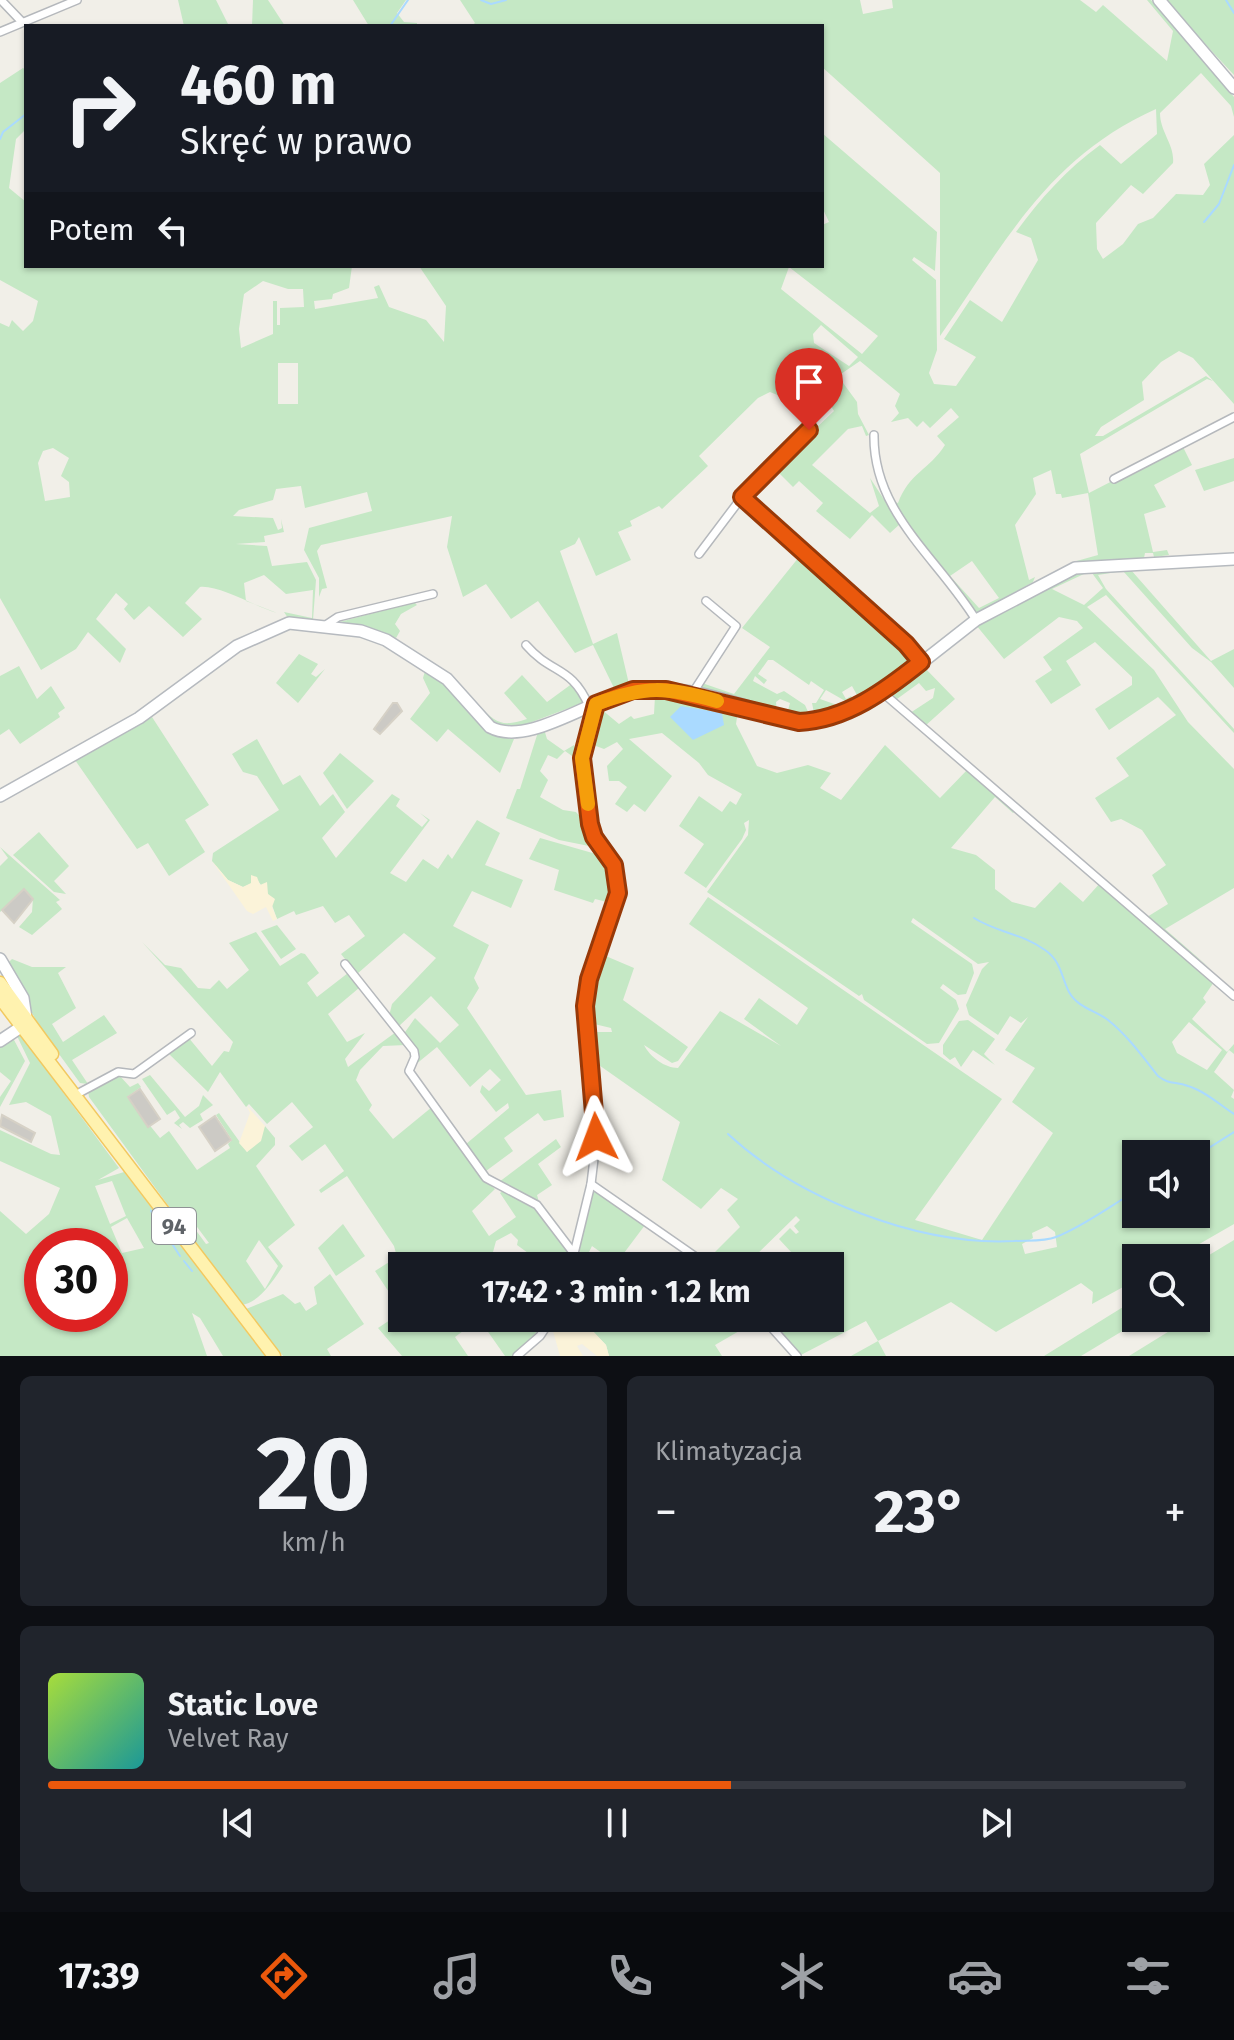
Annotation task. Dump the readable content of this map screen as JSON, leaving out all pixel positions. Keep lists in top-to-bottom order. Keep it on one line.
{"streets":{"main road":["94"]},"page":{"turn":["460 m","Skręć w prawo"],"then":"Potem","limit":"30","trip":"17:42 · 3 min · 1.2 km","tile":[["20","km/h"],"Klimatyzacja"],"heat":["−","23°","+"],"song":["Static Love","Velvet Ray"],"tabs":"17:39"}}
